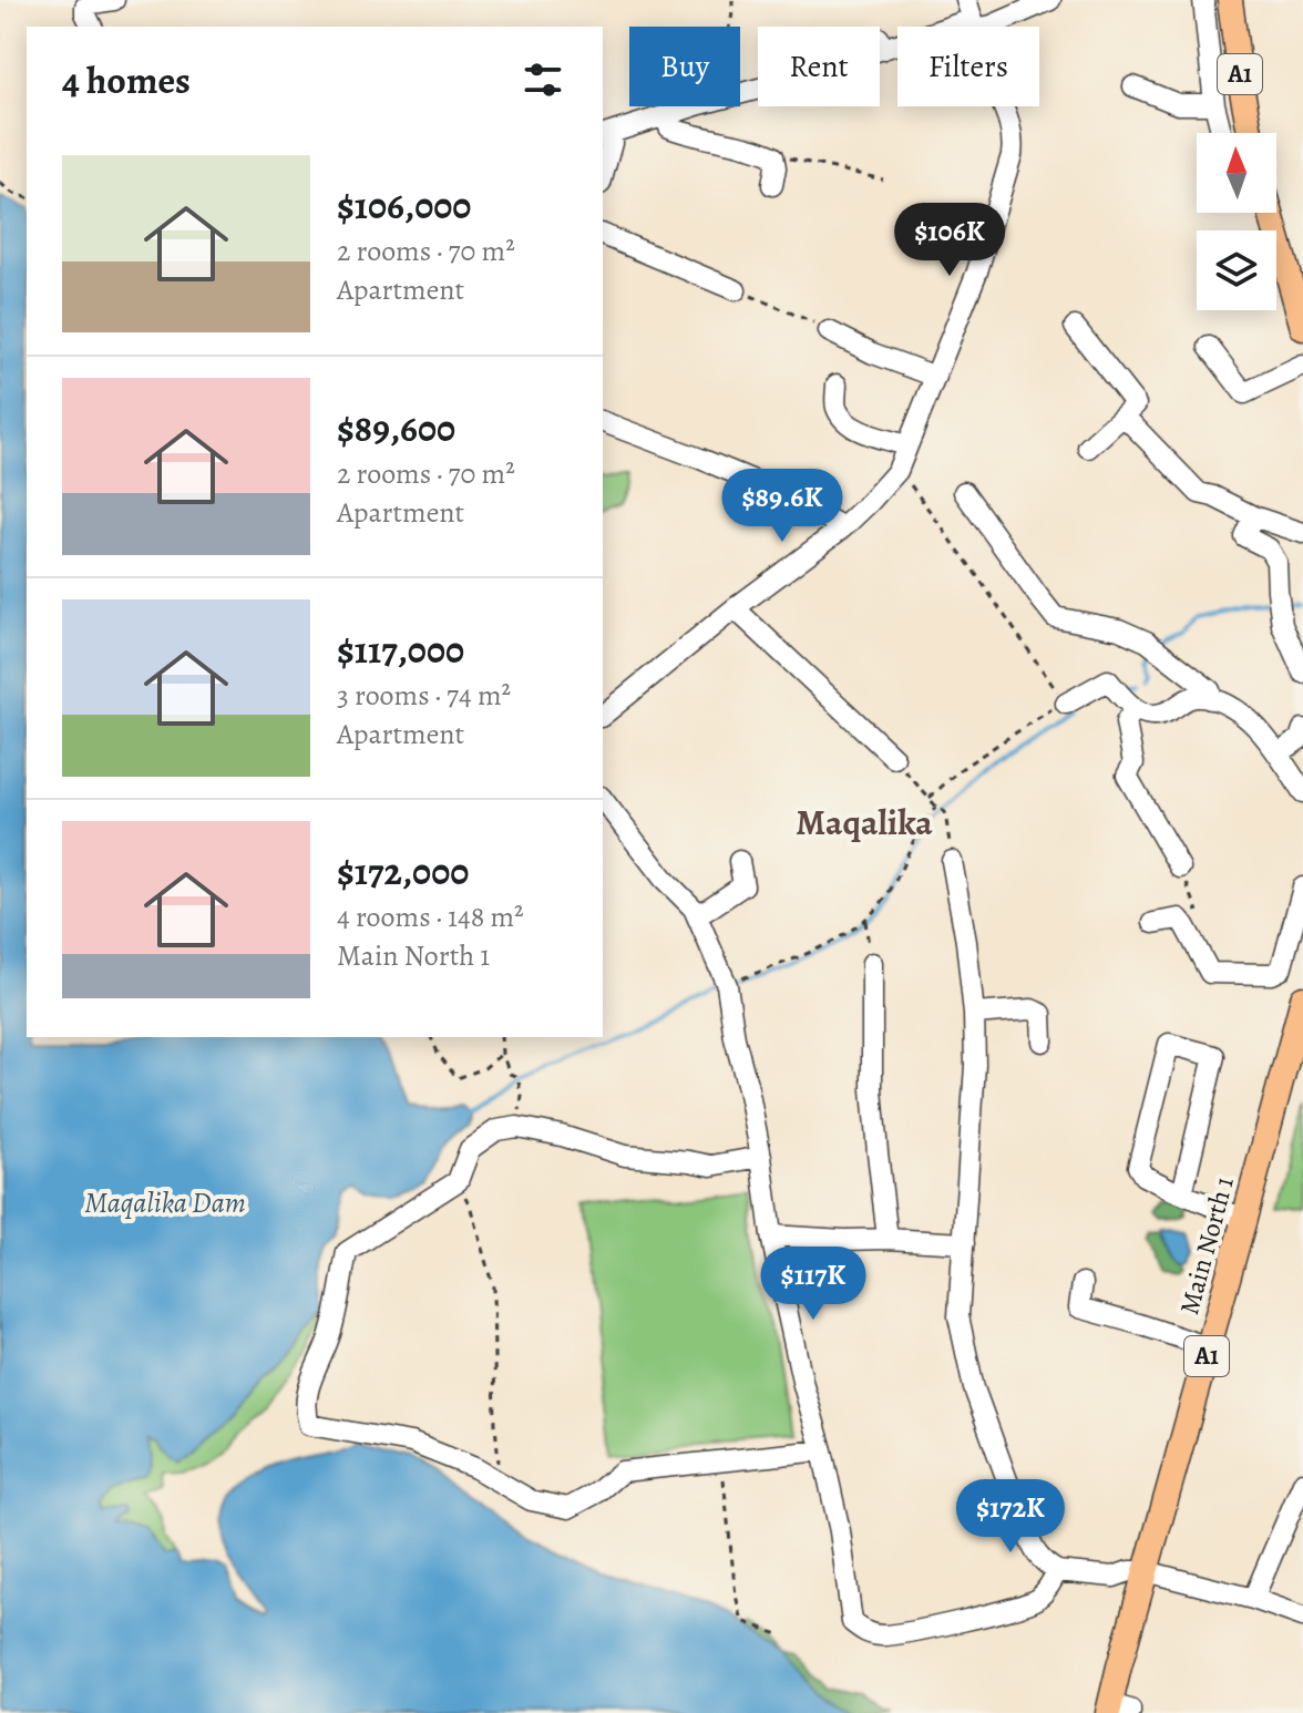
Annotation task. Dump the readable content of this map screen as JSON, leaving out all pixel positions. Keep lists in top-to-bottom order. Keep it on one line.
{"streets":{"main road":["A1","Main North 1"]},"districts":["Maqalika"],"water":["Maqalika Dam"],"north":"top","page":{"chip":["Buy","Rent","Filters"],"heading":"4 homes","list":[{"name":"$106,000","note":"2 rooms · 70 m² · Apartment"},{"name":"$89,600","note":"2 rooms · 70 m² · Apartment"},{"name":"$117,000","note":"3 rooms · 74 m² · Apartment"},{"name":"$172,000","note":"4 rooms · 148 m² · Main North 1"}],"price":["$106K","$89.6K","$117K","$172K"]}}
